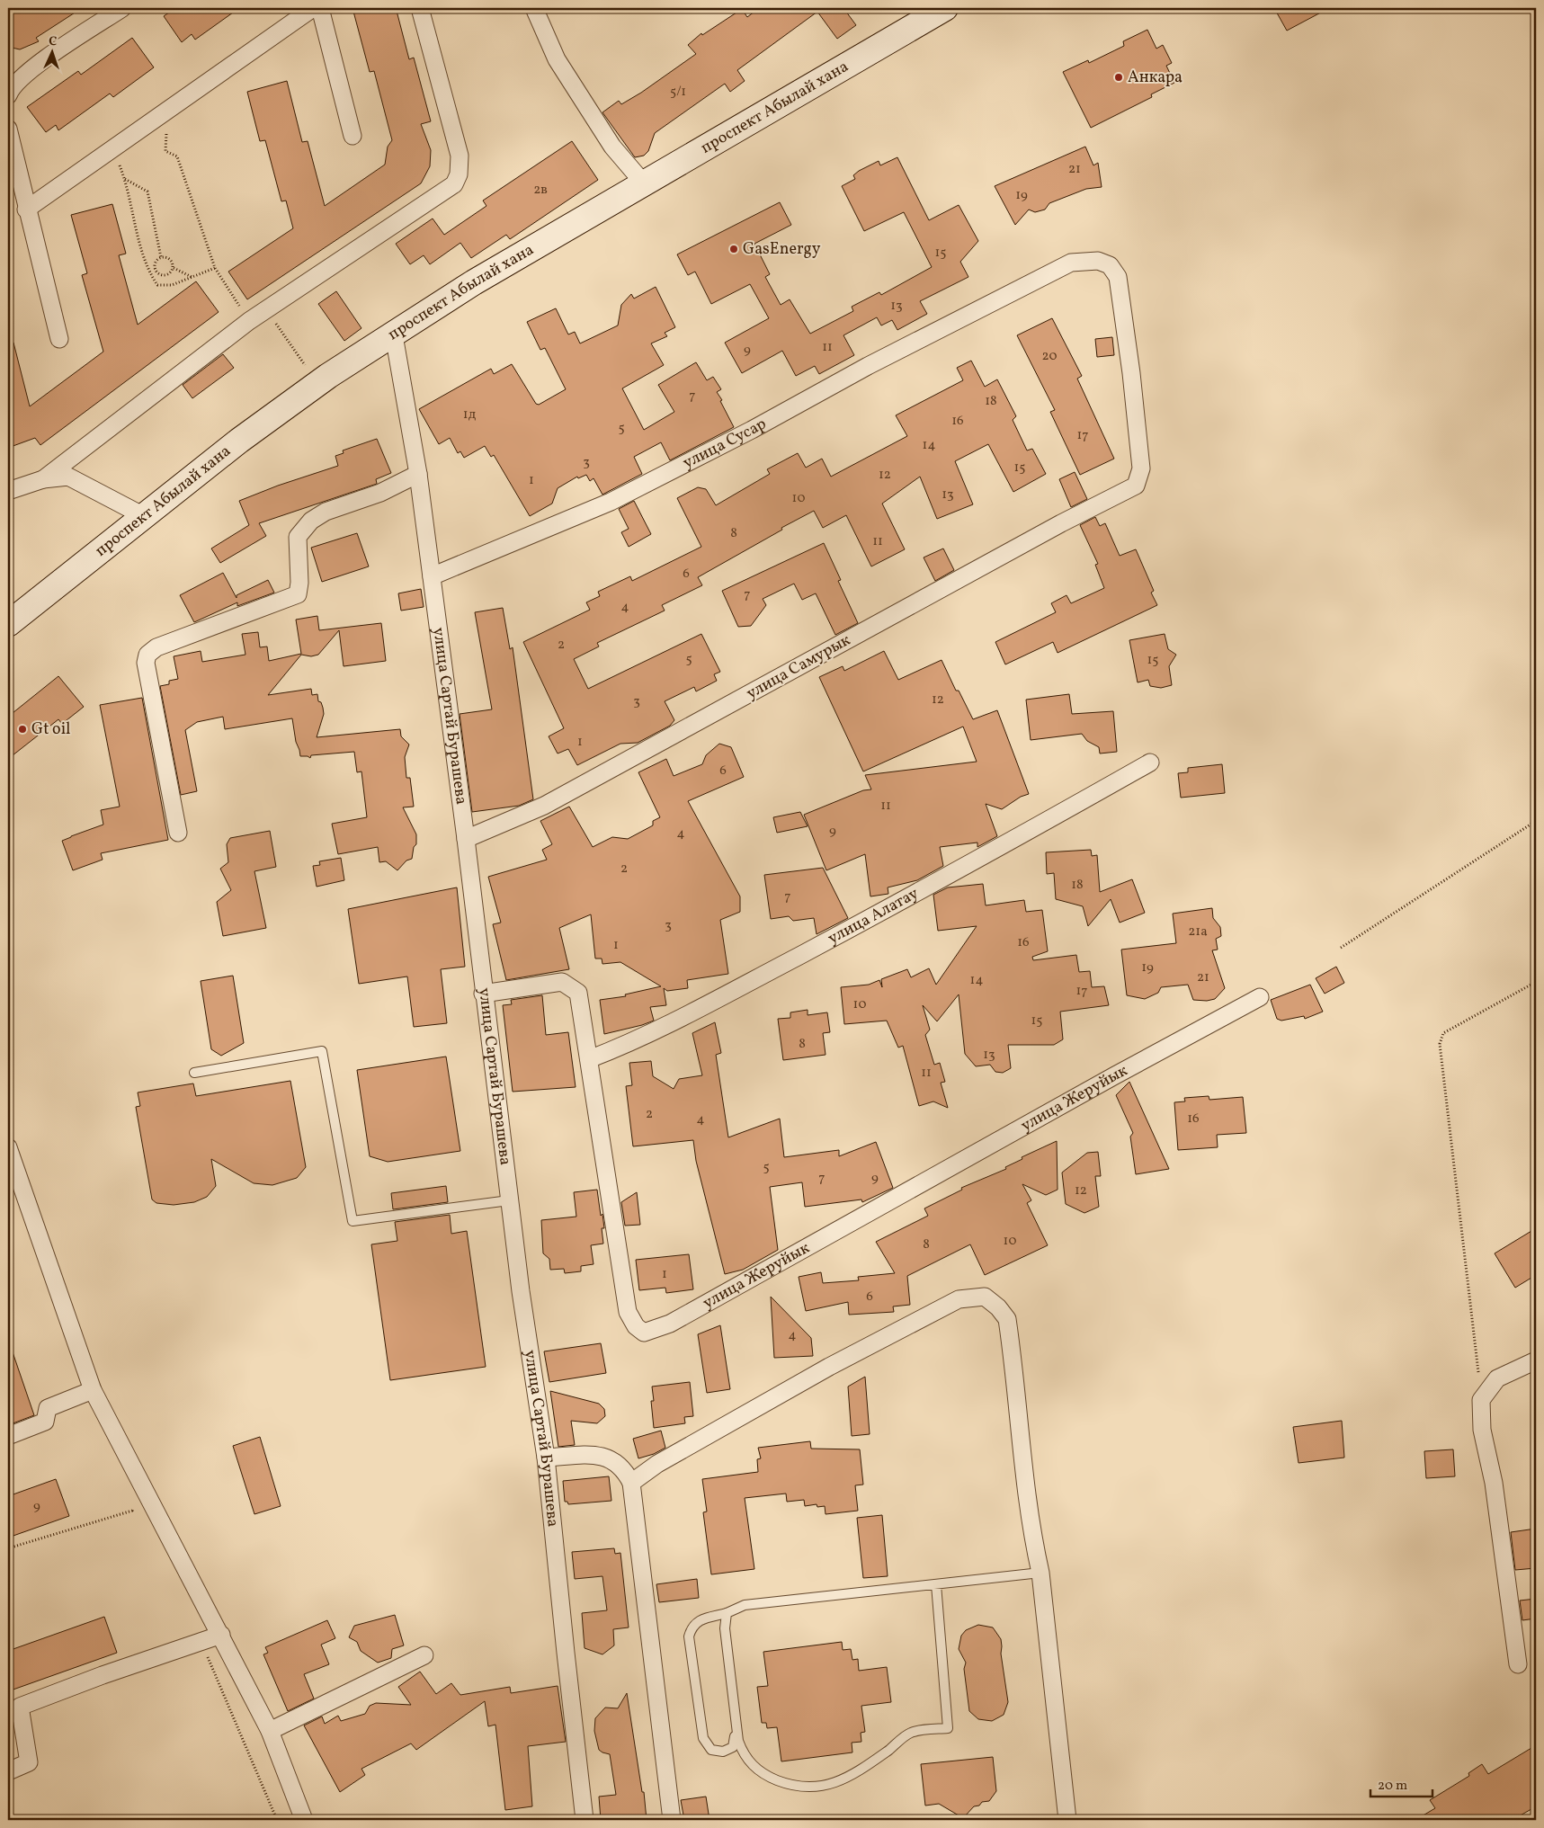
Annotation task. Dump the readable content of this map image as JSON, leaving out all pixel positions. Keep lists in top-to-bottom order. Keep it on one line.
{"streets":{"main road":["проспект Абылай хана"],"street":["улица Сусар","улица Самурык","улица Сартай Бурашева","улица Алатау","улица Жеруйык"]},"crossings":[["проспект Абылай хана","улица Сартай Бурашева"],["улица Сусар","улица Самурык"],["улица Сусар","улица Сартай Бурашева"],["улица Самурык","улица Сартай Бурашева"],["улица Сартай Бурашева","улица Жеруйык"],["улица Алатау","улица Жеруйык"]],"places":["Анкара","GasEnergy","Gt oil"],"house_numbers":["5/1","21","2в","19","15","13","11","9","20","7","18","1д","16","5","17","14","3","15","12","1","13","10","8","11","6","7","4","2","5","15","12","3","1","6","11","9","4","2","18","7","3","21а","16","1","19","21","14","17","10","15","8","13","11","2","16","4","5","7","9","12","10","8","1","6","4","9"],"scale_bar":"20 m","north":"top"}
